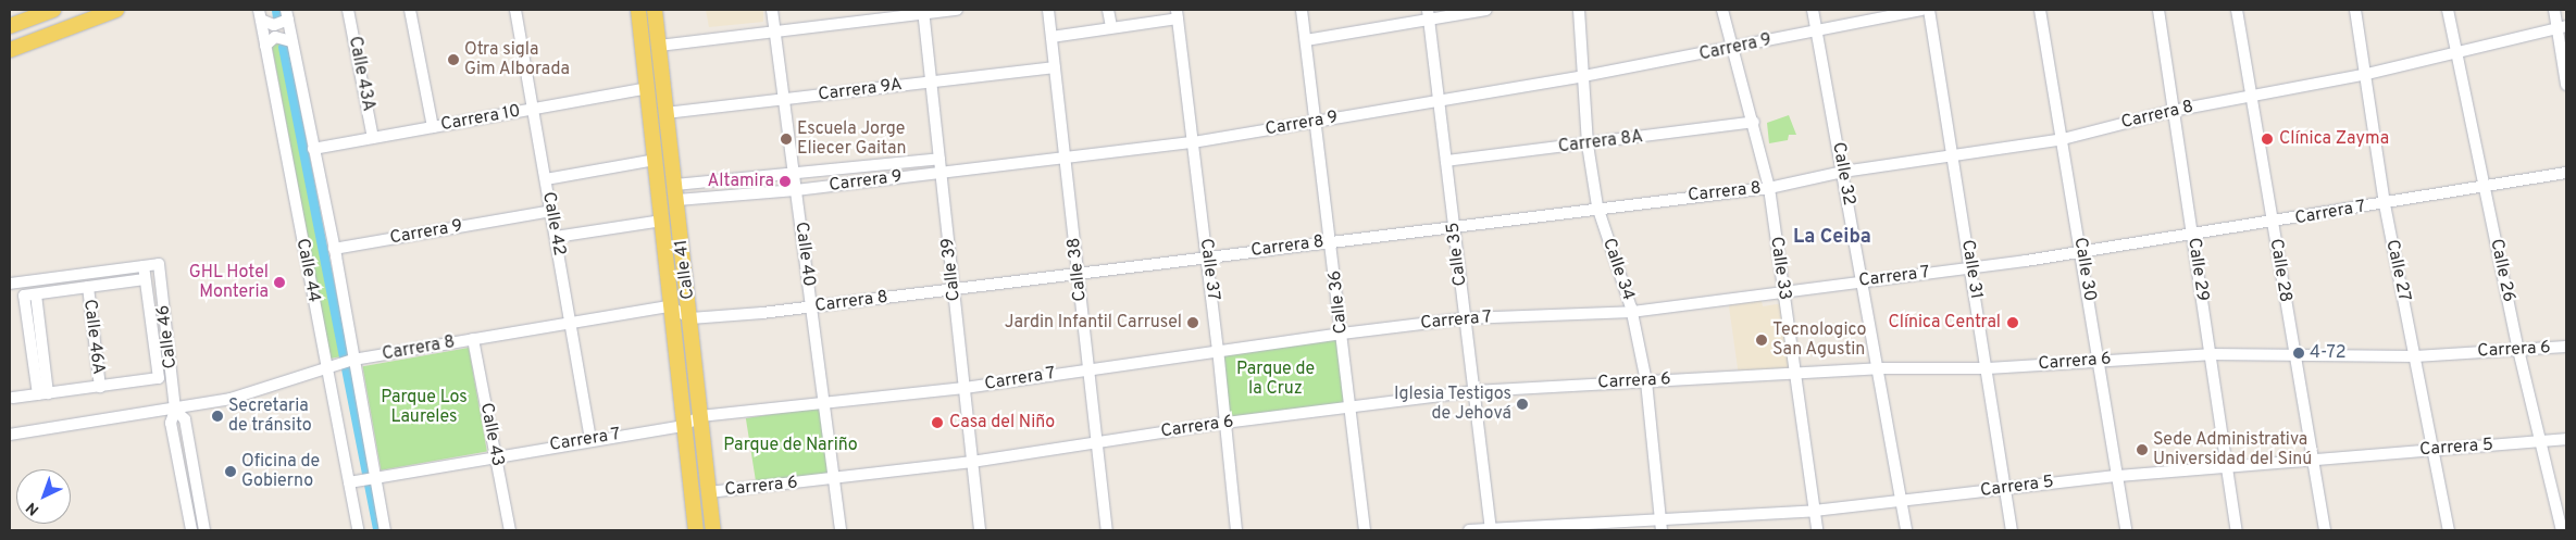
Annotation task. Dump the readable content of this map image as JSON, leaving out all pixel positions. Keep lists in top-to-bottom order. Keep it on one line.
{"streets":{"main road":["Calle 41"],"street":["Carrera 9","Calle 43A","Carrera 9A","Carrera 8","Carrera 10","Carrera 8A","Calle 32","Carrera 7","Calle 42","Calle 40","Calle 35","Calle 33","Calle 39","Calle 38","Calle 37","Calle 34","Calle 31","Calle 30","Calle 29","Calle 44","Calle 28","Calle 27","Calle 26","Calle 36","Calle 46A","Calle 46","Carrera 6","Calle 43","Carrera 5"]},"crossings":[["Carrera 9","Calle 32"],["Carrera 9","Calle 42"],["Carrera 9","Calle 40"],["Carrera 9","Calle 35"],["Carrera 9","Calle 33"],["Carrera 9","Calle 41"],["Carrera 9","Calle 39"],["Carrera 9","Calle 38"],["Carrera 9","Calle 37"],["Carrera 9","Calle 34"],["Carrera 9","Calle 44"],["Carrera 9","Calle 36"],["Calle 43A","Carrera 10"],["Carrera 9A","Calle 40"],["Carrera 9A","Calle 41"],["Carrera 9A","Calle 39"],["Carrera 9A","Calle 38"],["Carrera 8","Calle 32"],["Carrera 8","Calle 42"],["Carrera 8","Calle 40"],["Carrera 8","Calle 35"],["Carrera 8","Calle 33"],["Carrera 8","Calle 41"],["Carrera 8","Calle 39"],["Carrera 8","Calle 38"],["Carrera 8","Calle 37"],["Carrera 8","Calle 34"],["Carrera 8","Calle 31"],["Carrera 8","Calle 30"],["Carrera 8","Calle 29"],["Carrera 8","Calle 44"],["Carrera 8","Calle 28"],["Carrera 8","Calle 27"],["Carrera 8","Calle 26"],["Carrera 8","Calle 36"],["Carrera 8","Calle 46"],["Carrera 8","Calle 43"],["Carrera 10","Calle 42"],["Carrera 10","Calle 41"],["Carrera 10","Calle 44"],["Carrera 8A","Calle 35"],["Carrera 8A","Calle 33"],["Carrera 8A","Calle 34"],["Calle 32","Carrera 7"],["Calle 32","Carrera 6"],["Calle 32","Carrera 5"],["Carrera 7","Calle 42"],["Carrera 7","Calle 40"],["Carrera 7","Calle 35"],["Carrera 7","Calle 33"],["Carrera 7","Calle 41"],["Carrera 7","Calle 39"],["Carrera 7","Calle 38"],["Carrera 7","Calle 37"],["Carrera 7","Calle 34"],["Carrera 7","Calle 31"],["Carrera 7","Calle 30"],["Carrera 7","Calle 29"],["Carrera 7","Calle 44"],["Carrera 7","Calle 28"],["Carrera 7","Calle 27"],["Carrera 7","Calle 26"],["Carrera 7","Calle 36"],["Carrera 7","Calle 43"],["Calle 40","Carrera 6"],["Calle 35","Carrera 6"],["Calle 35","Carrera 5"],["Calle 33","Carrera 6"],["Calle 33","Carrera 5"],["Calle 41","Carrera 6"],["Calle 39","Carrera 6"],["Calle 38","Carrera 6"],["Calle 37","Carrera 6"],["Calle 34","Carrera 6"],["Calle 34","Carrera 5"],["Calle 31","Carrera 6"],["Calle 31","Carrera 5"],["Calle 30","Carrera 6"],["Calle 30","Carrera 5"],["Calle 29","Carrera 6"],["Calle 29","Carrera 5"],["Calle 28","Carrera 6"],["Calle 28","Carrera 5"],["Calle 27","Carrera 6"],["Calle 27","Carrera 5"],["Calle 26","Carrera 6"],["Calle 26","Carrera 5"],["Calle 36","Carrera 6"]],"districts":["La Ceiba"],"parks":["Parque de la Cruz","Parque Los Laureles","Parque de Nariño"],"places":["Otra sigla Gim Alborada","Escuela Jorge Eliecer Gaitan","Clínica Zayma","Altamira","GHL Hotel Monteria","Jardin Infantil Carrusel","Clínica Central","Tecnologico San Agustin","4-72","Iglesia Testigos de Jehová","Secretaria de tránsito","Casa del Niño","Sede Administrativa Universidad del Sinú","Oficina de Gobierno"],"north":"bottom left"}
